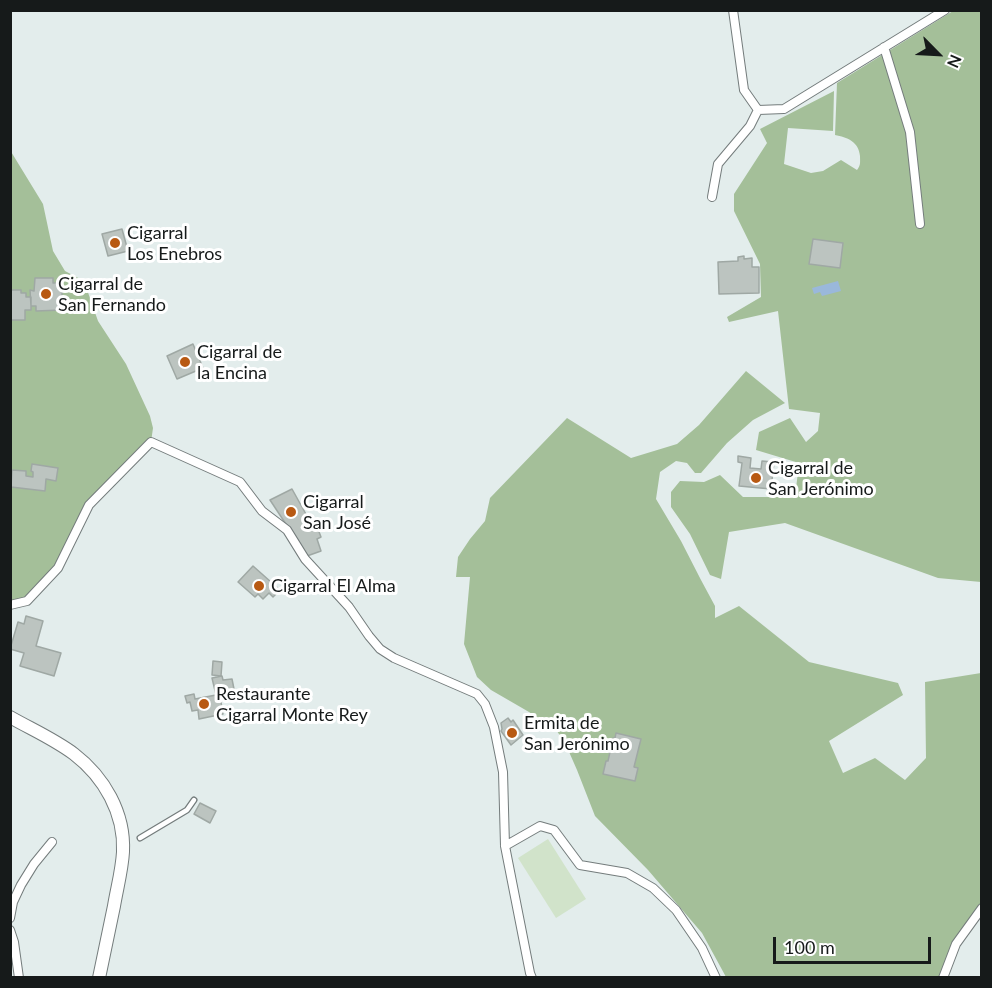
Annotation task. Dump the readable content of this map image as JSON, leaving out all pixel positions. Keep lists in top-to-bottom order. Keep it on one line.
{"places":["Cigarral Los Enebros","Cigarral de San Fernando","Cigarral de la Encina","Cigarral de San Jerónimo","Cigarral San José","Cigarral El Alma","Restaurante Cigarral Monte Rey","Ermita de San Jerónimo"],"scale_bar":"100 m","north":"bottom right"}
